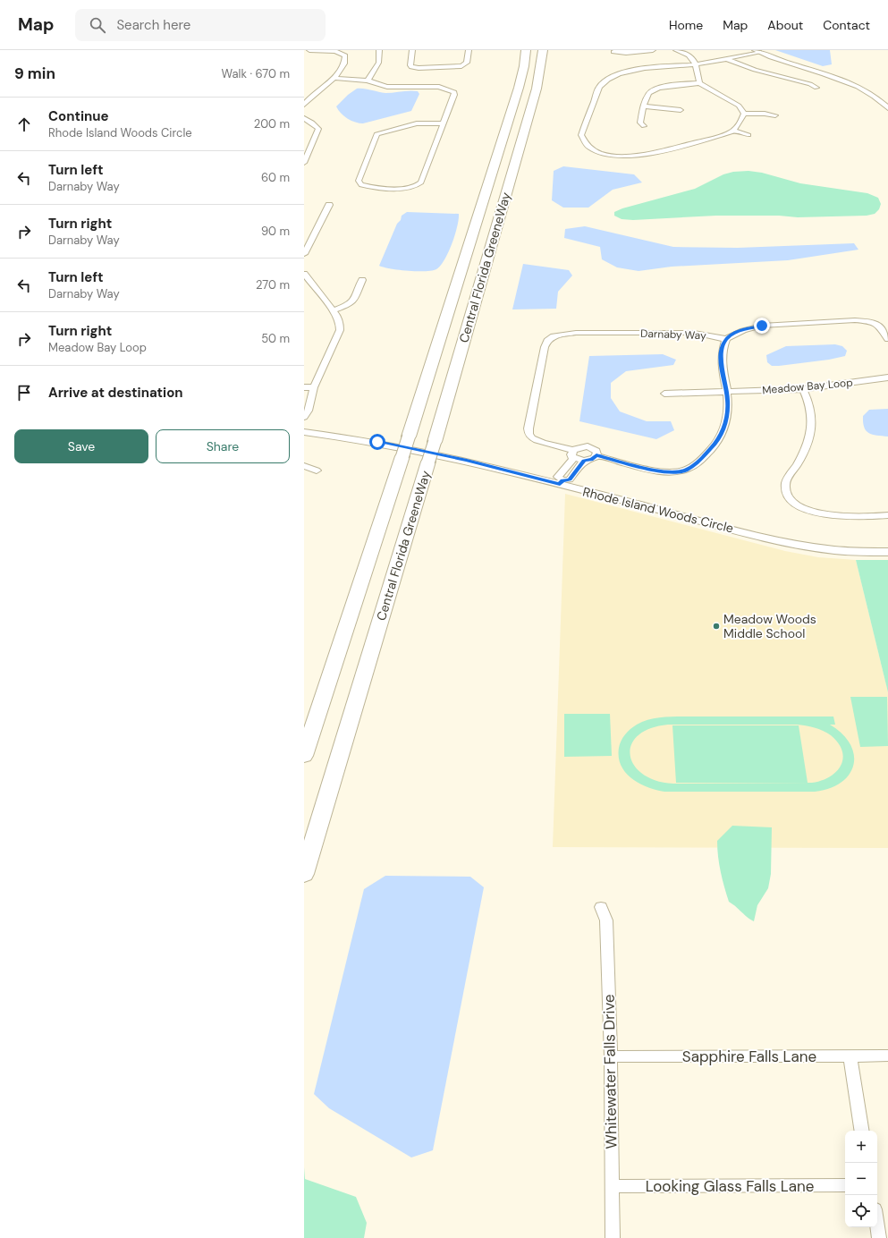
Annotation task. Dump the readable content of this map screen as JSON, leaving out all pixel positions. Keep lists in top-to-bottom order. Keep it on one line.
{"streets":{"highway":["Central Florida GreeneWay"],"street":["Darnaby Way","Meadow Bay Loop","Rhode Island Woods Circle","Sapphire Falls Lane","Whitewater Falls Drive","Looking Glass Falls Lane"]},"crossings":[["Darnaby Way","Meadow Bay Loop"],["Sapphire Falls Lane","Whitewater Falls Drive"],["Whitewater Falls Drive","Looking Glass Falls Lane"]],"places":["Meadow Woods Middle School"],"page":{"header":"Map","search":"Search here","nav":["Home","Map","About","Contact"],"heading":["9 min","Walk · 670 m"],"list":[["Continue","Rhode Island Woods Circle","200 m"],["Turn left","Darnaby Way","60 m"],["Turn right","Darnaby Way","90 m"],["Turn left","Darnaby Way","270 m"],["Turn right","Meadow Bay Loop","50 m"],"Arrive at destination"],"buttons":["Save","Share"],"map_buttons":["+","−"]}}
